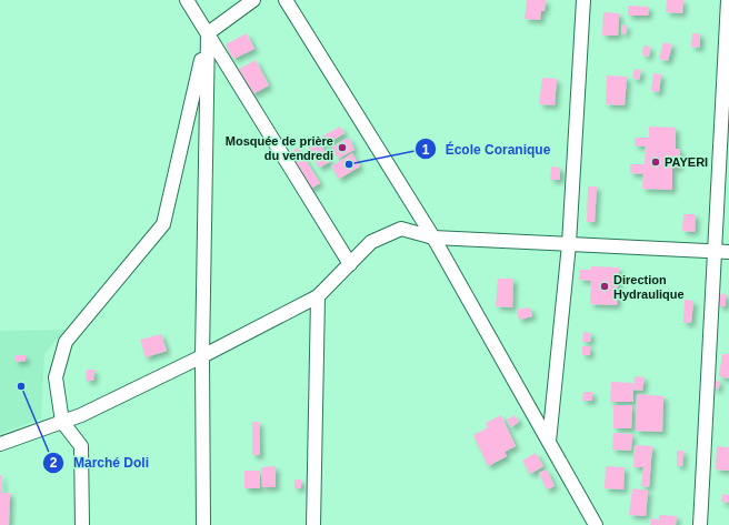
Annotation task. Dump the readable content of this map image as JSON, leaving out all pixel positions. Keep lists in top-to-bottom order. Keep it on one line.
{"places":["Mosquée de prière du vendredi","PAYERI","École Coranique","Direction Hydraulique","Marché Doli"]}
